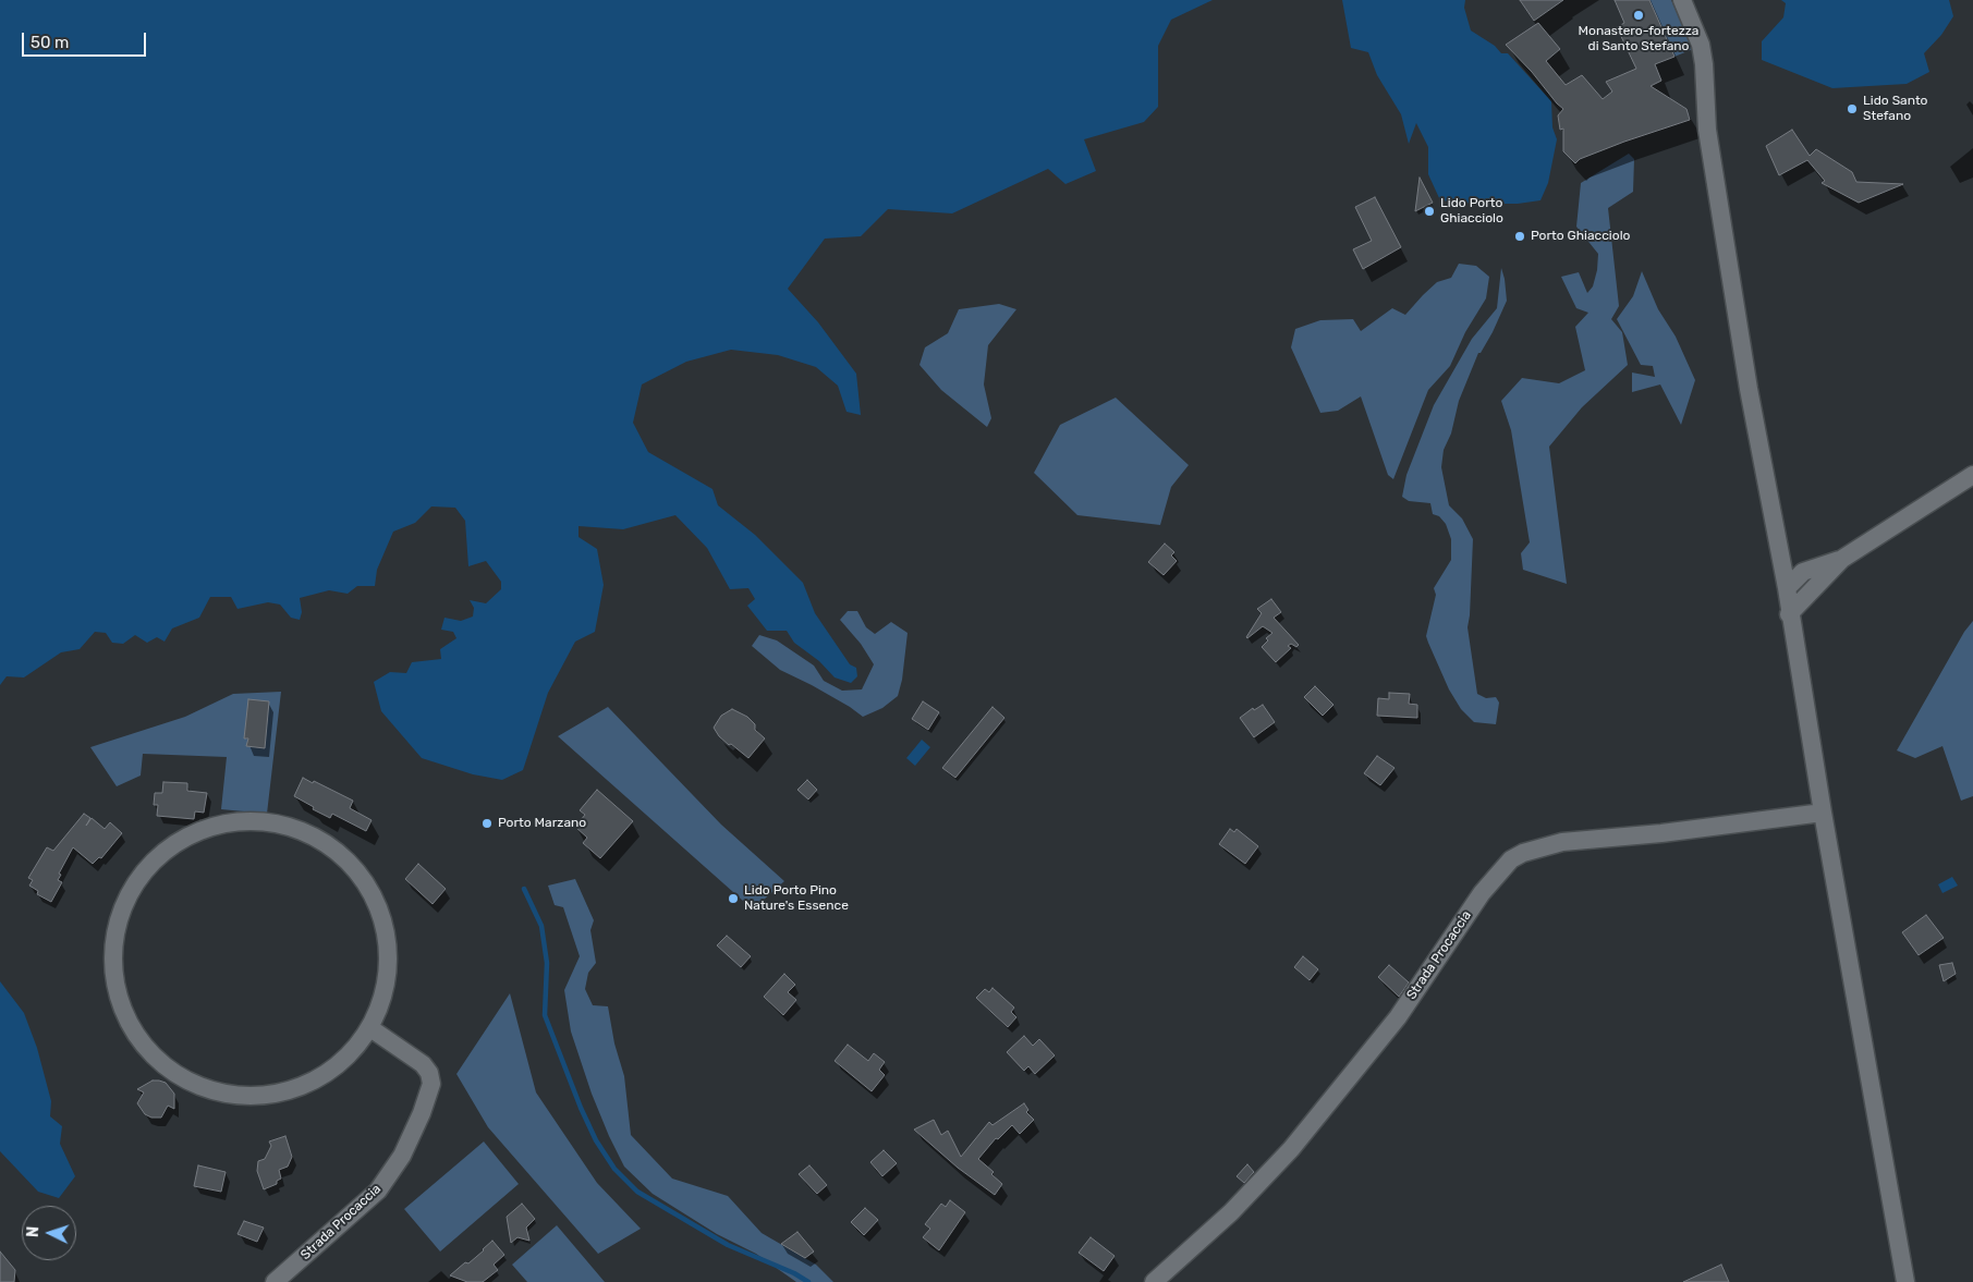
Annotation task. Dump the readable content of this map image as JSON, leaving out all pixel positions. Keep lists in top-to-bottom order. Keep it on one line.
{"streets":{"street":["Strada Procaccia"]},"places":["Monastero-fortezza di Santo Stefano","Lido Santo Stefano","Lido Porto Ghiacciolo","Porto Ghiacciolo","Porto Marzano","Lido Porto Pino Nature's Essence"],"scale_bar":"50 m","north":"left"}
